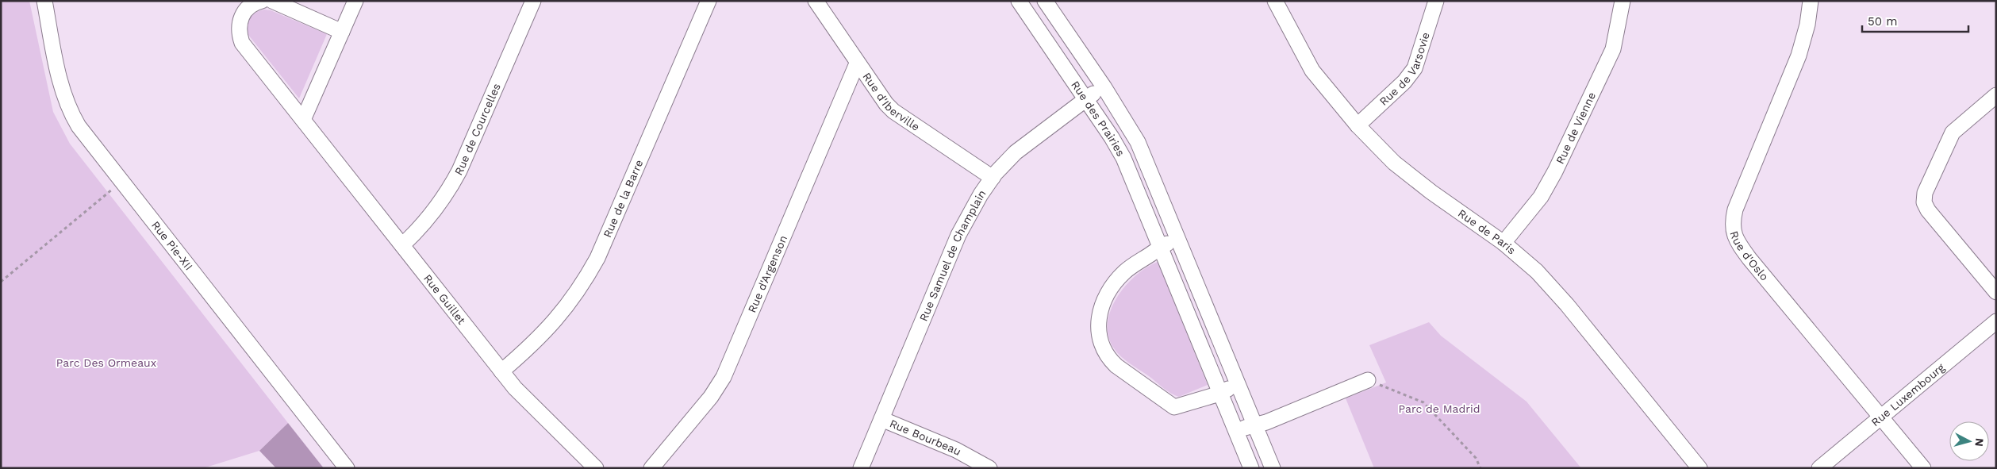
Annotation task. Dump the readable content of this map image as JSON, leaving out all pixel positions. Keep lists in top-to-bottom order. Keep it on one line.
{"streets":{"street":["Rue de Varsovie","Rue d'Iberville","Rue des Prairies","Rue de Vienne","Rue de Courcelles","Rue de la Barre","Rue de Paris","Rue Pie-XII","Rue d'Oslo","Rue Samuel de Champlain","Rue d'Argenson","Rue Guillet","Rue Luxembourg","Rue Bourbeau"]},"crossings":[["Rue de Varsovie","Rue de Paris"],["Rue d'Iberville","Rue Samuel de Champlain"],["Rue d'Iberville","Rue d'Argenson"],["Rue des Prairies","Rue Samuel de Champlain"],["Rue de Vienne","Rue de Paris"],["Rue de Courcelles","Rue Guillet"],["Rue de la Barre","Rue Guillet"],["Rue d'Oslo","Rue Luxembourg"],["Rue Samuel de Champlain","Rue Bourbeau"]],"parks":["Parc Des Ormeaux","Parc de Madrid"],"scale_bar":"50 m","north":"right"}
